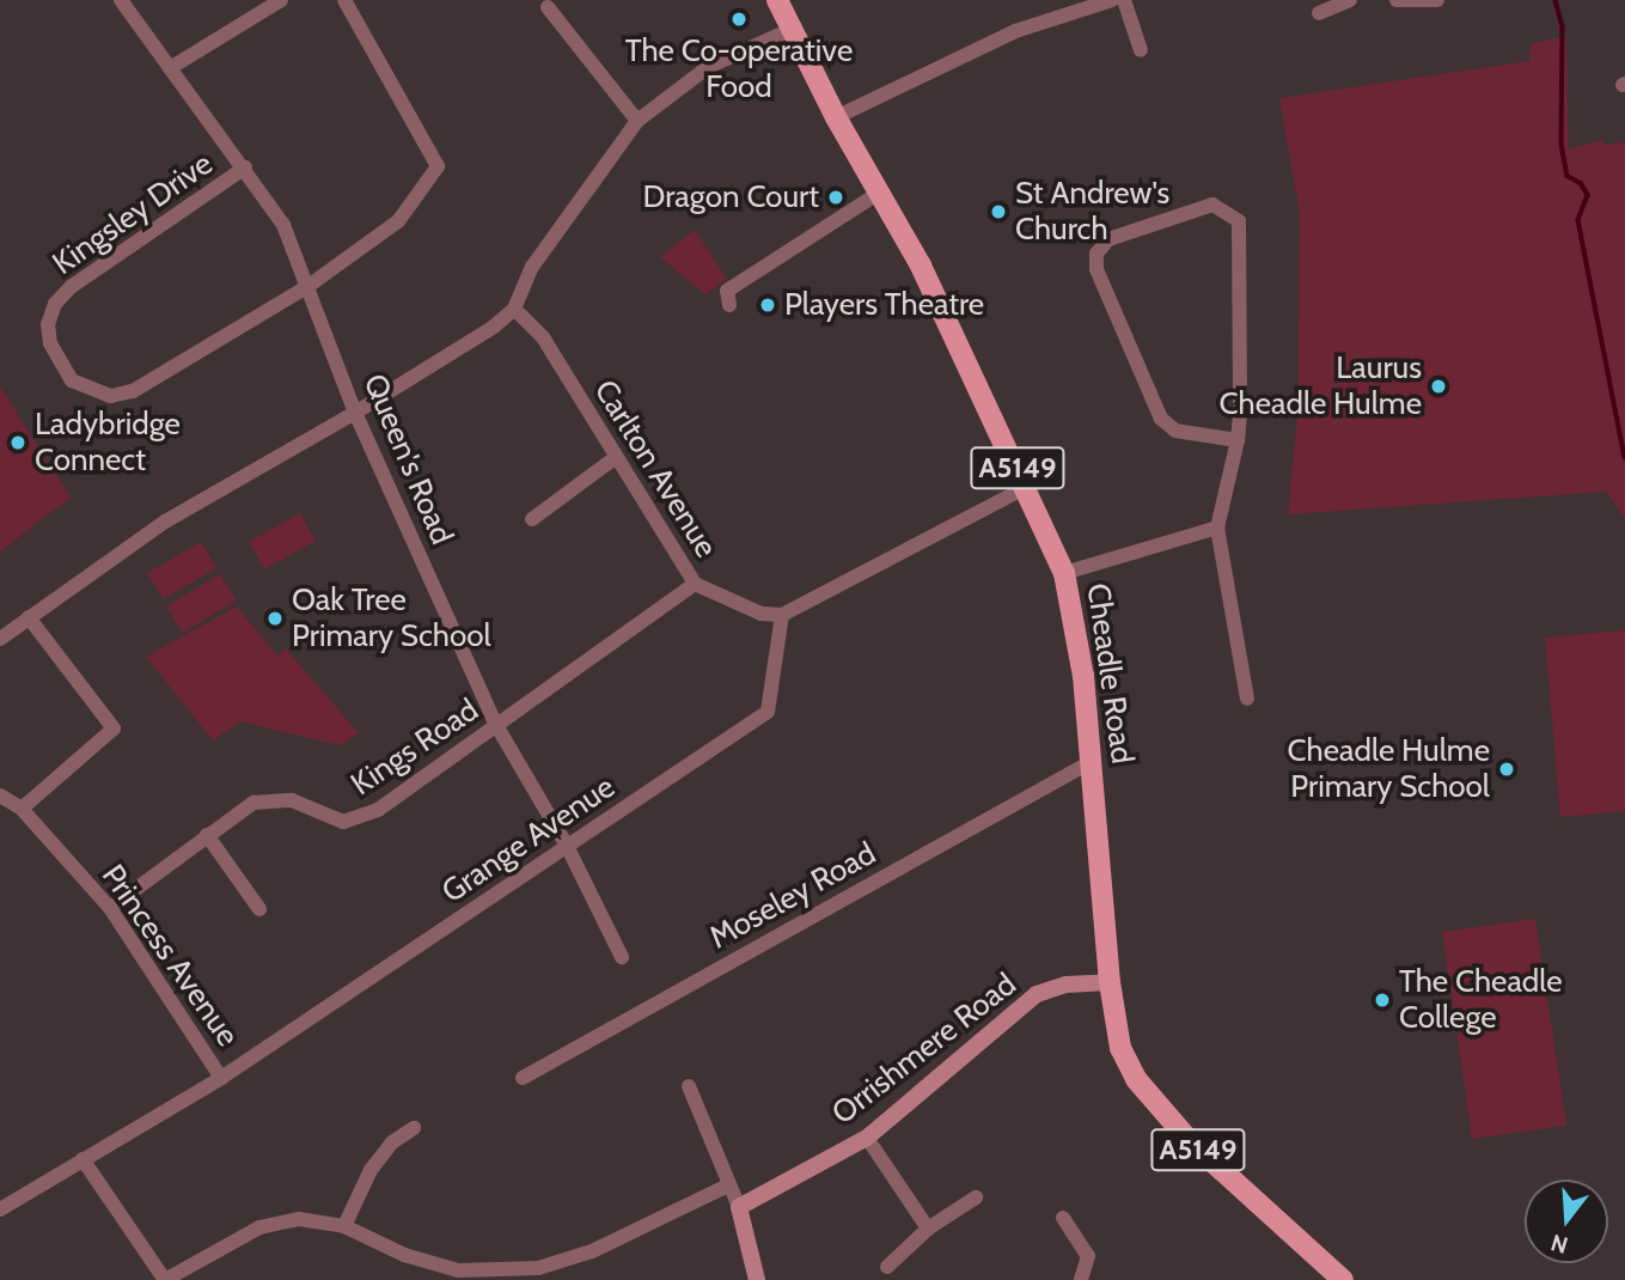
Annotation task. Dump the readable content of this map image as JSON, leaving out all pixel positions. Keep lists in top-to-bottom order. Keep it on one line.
{"streets":{"main road":["A5149","Cheadle Road"],"street":["Kingsley Drive","Queen's Road","Carlton Avenue","Kings Road","Grange Avenue","Moseley Road","Princess Avenue","Orrishmere Road"]},"crossings":[["Kingsley Drive","Queen's Road"],["Queen's Road","Kings Road"],["Queen's Road","Grange Avenue"],["Carlton Avenue","Kings Road"],["Carlton Avenue","Grange Avenue"],["Cheadle Road","Moseley Road"],["Cheadle Road","Orrishmere Road"],["Kings Road","Princess Avenue"],["Grange Avenue","Princess Avenue"]],"places":["The Co-operative Food","Dragon Court","St Andrew's Church","Players Theatre","Laurus Cheadle Hulme","Ladybridge Connect","Oak Tree Primary School","Cheadle Hulme Primary School","The Cheadle College"],"north":"bottom"}
